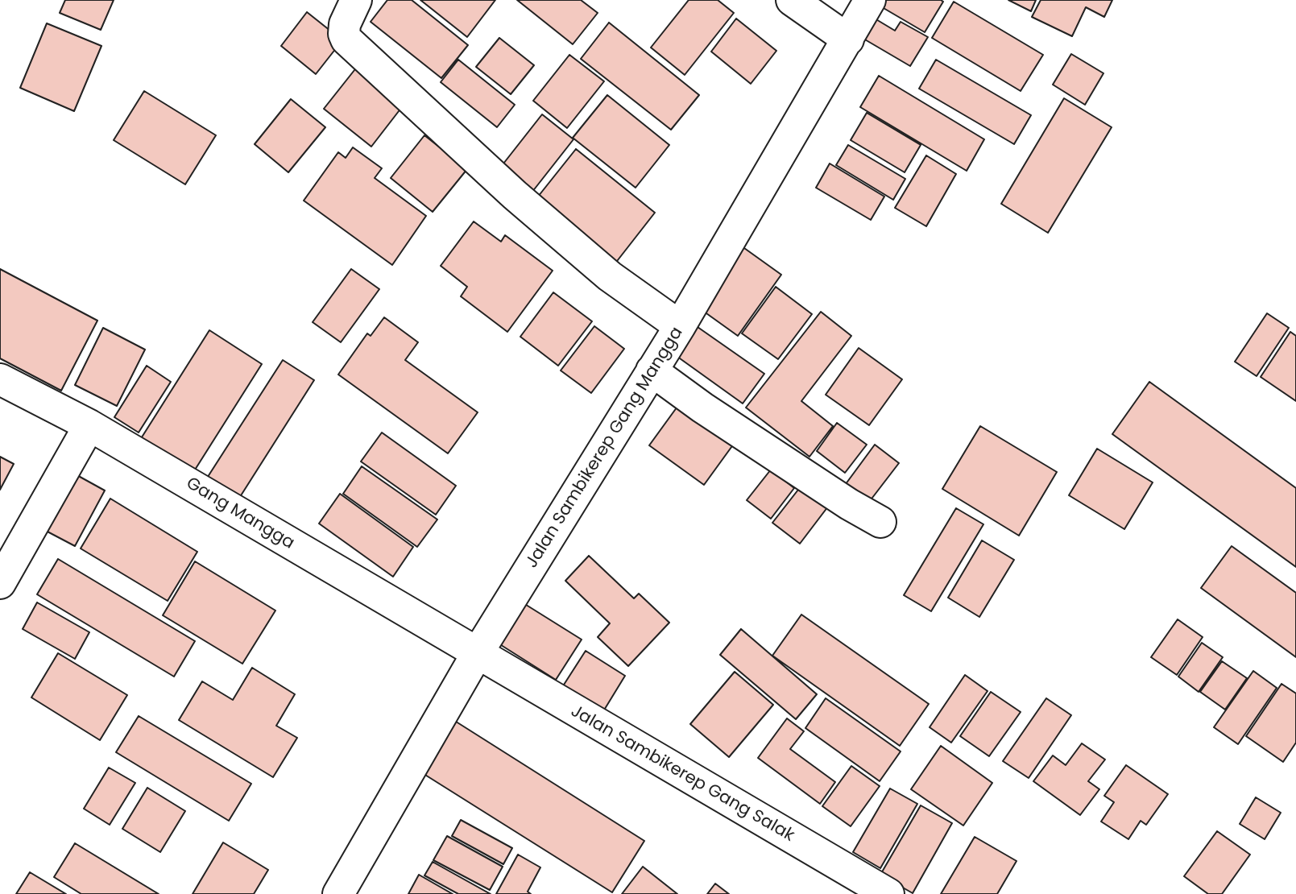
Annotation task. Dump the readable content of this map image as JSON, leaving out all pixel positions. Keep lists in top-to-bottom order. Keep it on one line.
{"streets":{"street":["Jalan Sambikerep Gang Mangga","Gang Mangga","Jalan Sambikerep Gang Salak"]},"crossings":[["Jalan Sambikerep Gang Mangga","Gang Mangga"],["Jalan Sambikerep Gang Mangga","Jalan Sambikerep Gang Salak"],["Gang Mangga","Jalan Sambikerep Gang Salak"]]}
